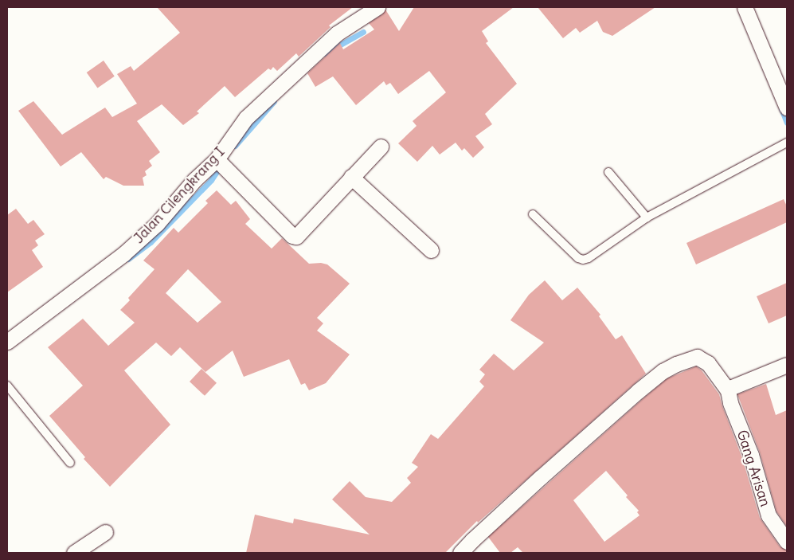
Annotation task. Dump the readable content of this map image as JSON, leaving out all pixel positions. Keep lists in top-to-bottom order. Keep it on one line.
{"streets":{"street":["Jalan Cilengkrang I","Gang Arisan"]}}
